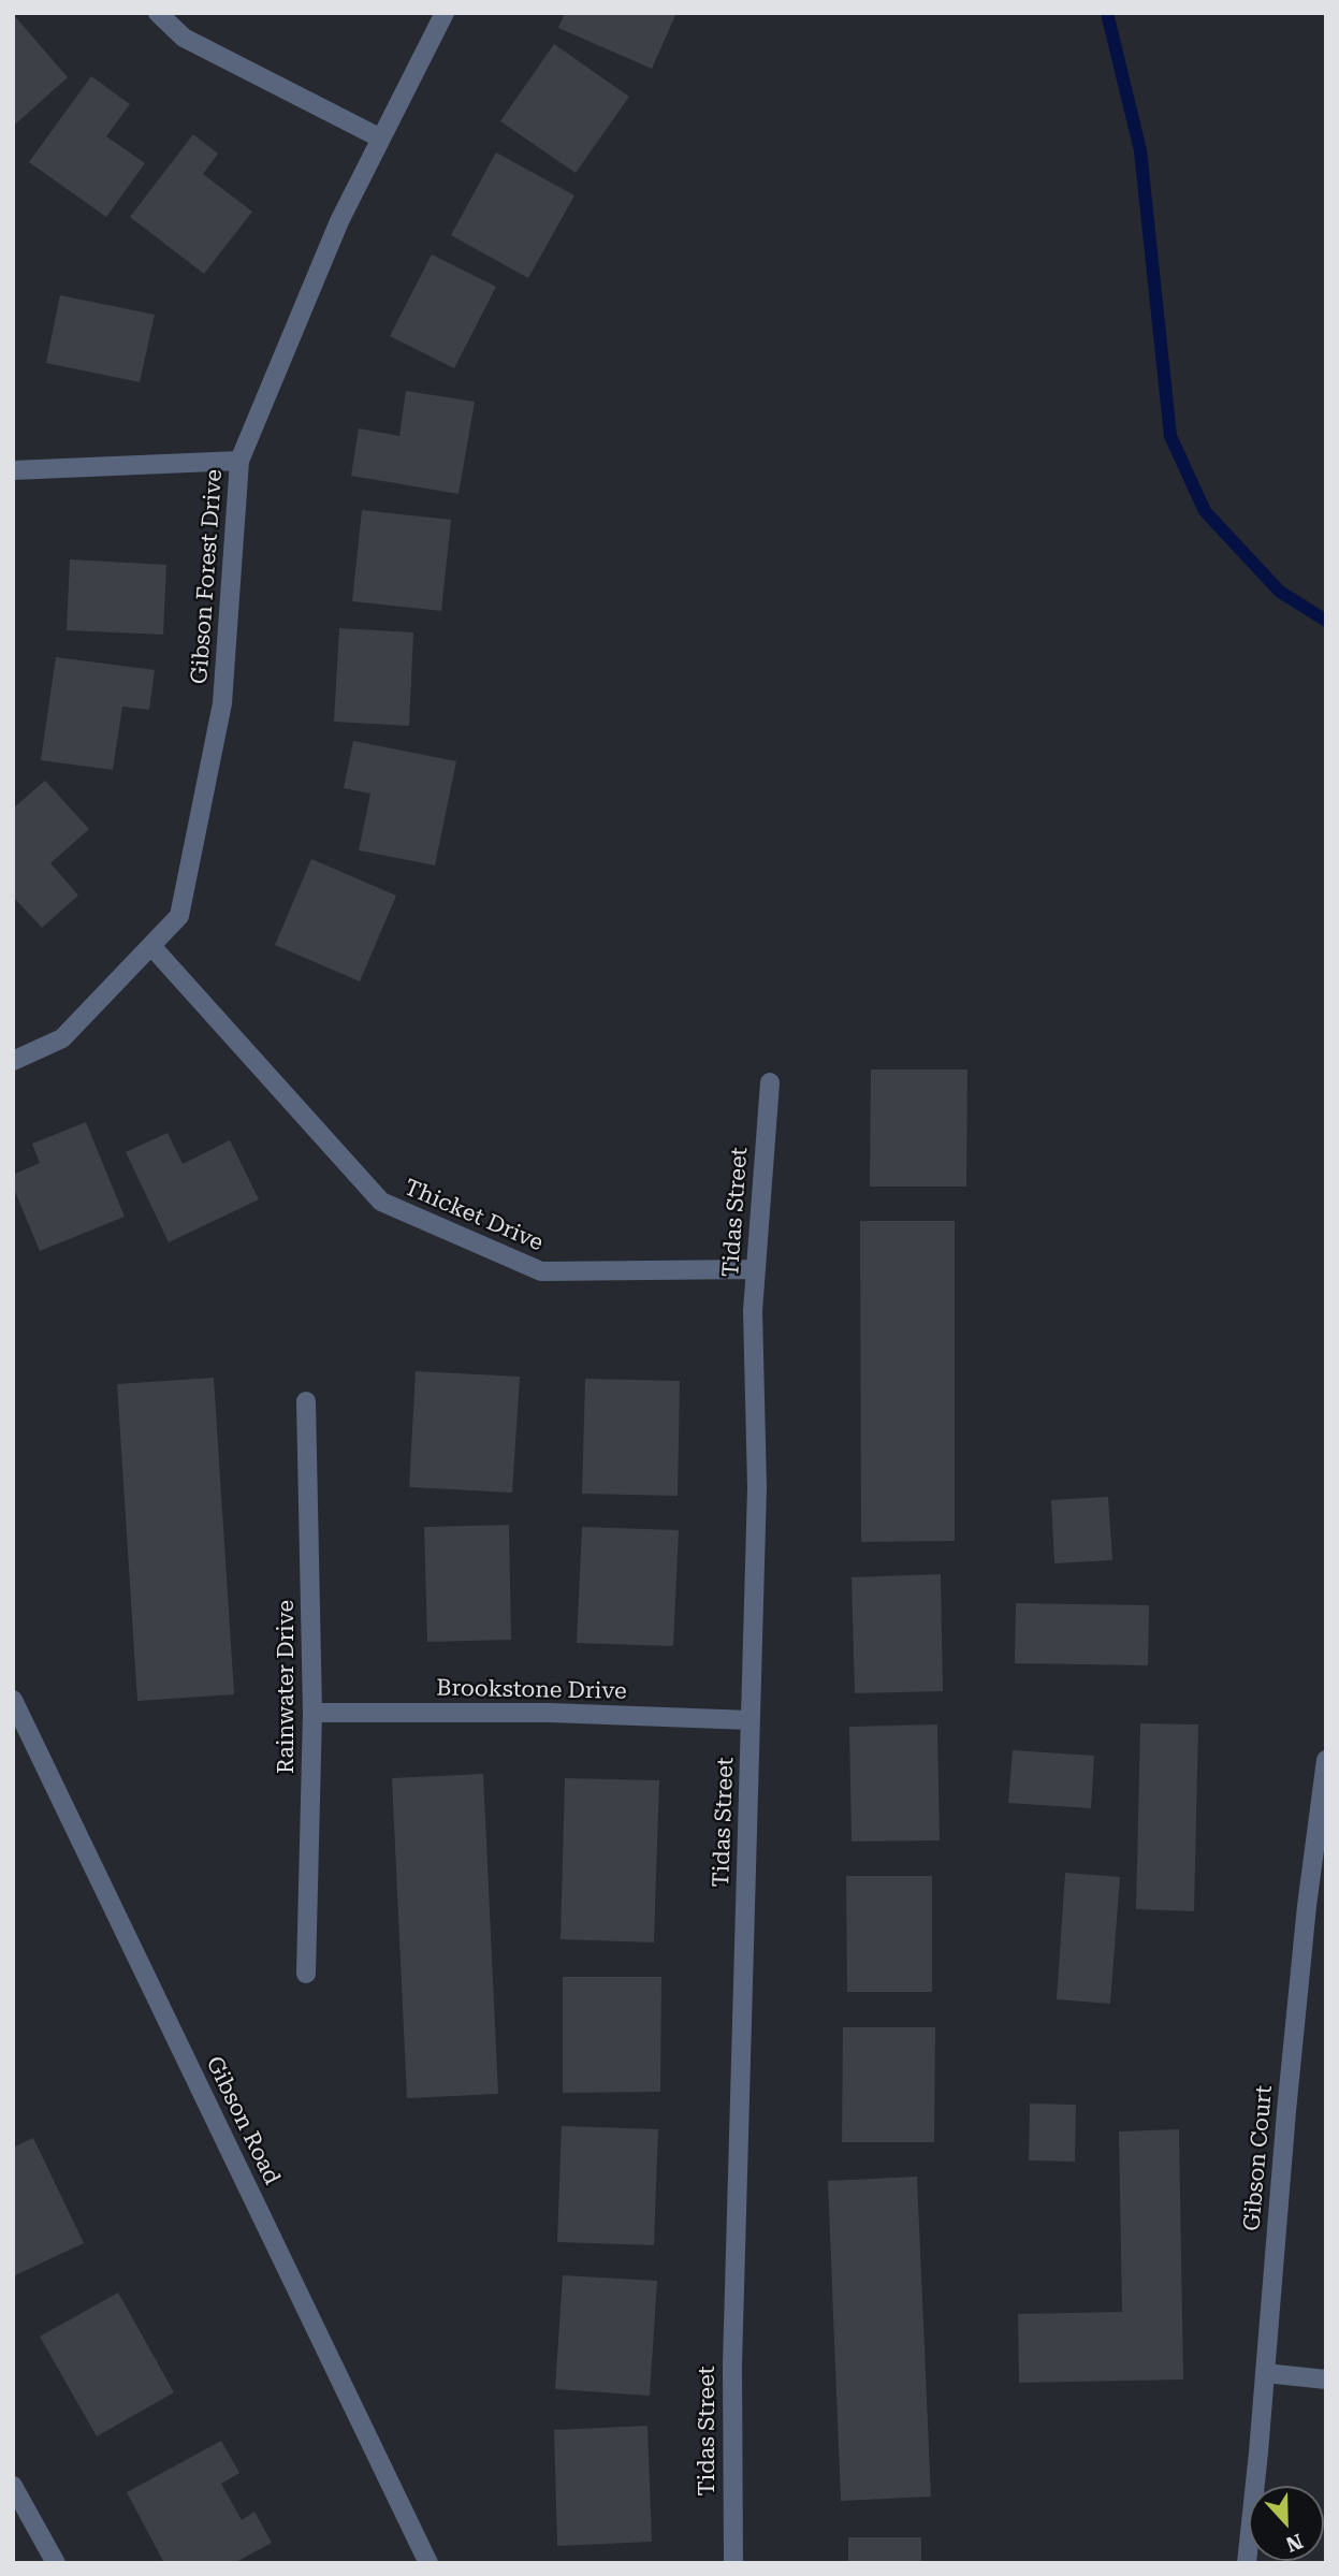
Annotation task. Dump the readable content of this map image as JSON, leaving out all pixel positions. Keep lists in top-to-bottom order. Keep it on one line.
{"streets":{"street":["Gibson Forest Drive","Tidas Street","Thicket Drive","Rainwater Drive","Brookstone Drive","Gibson Road","Gibson Court"]},"crossings":[["Gibson Forest Drive","Thicket Drive"],["Tidas Street","Thicket Drive"],["Tidas Street","Brookstone Drive"],["Rainwater Drive","Brookstone Drive"]],"north":"bottom"}
